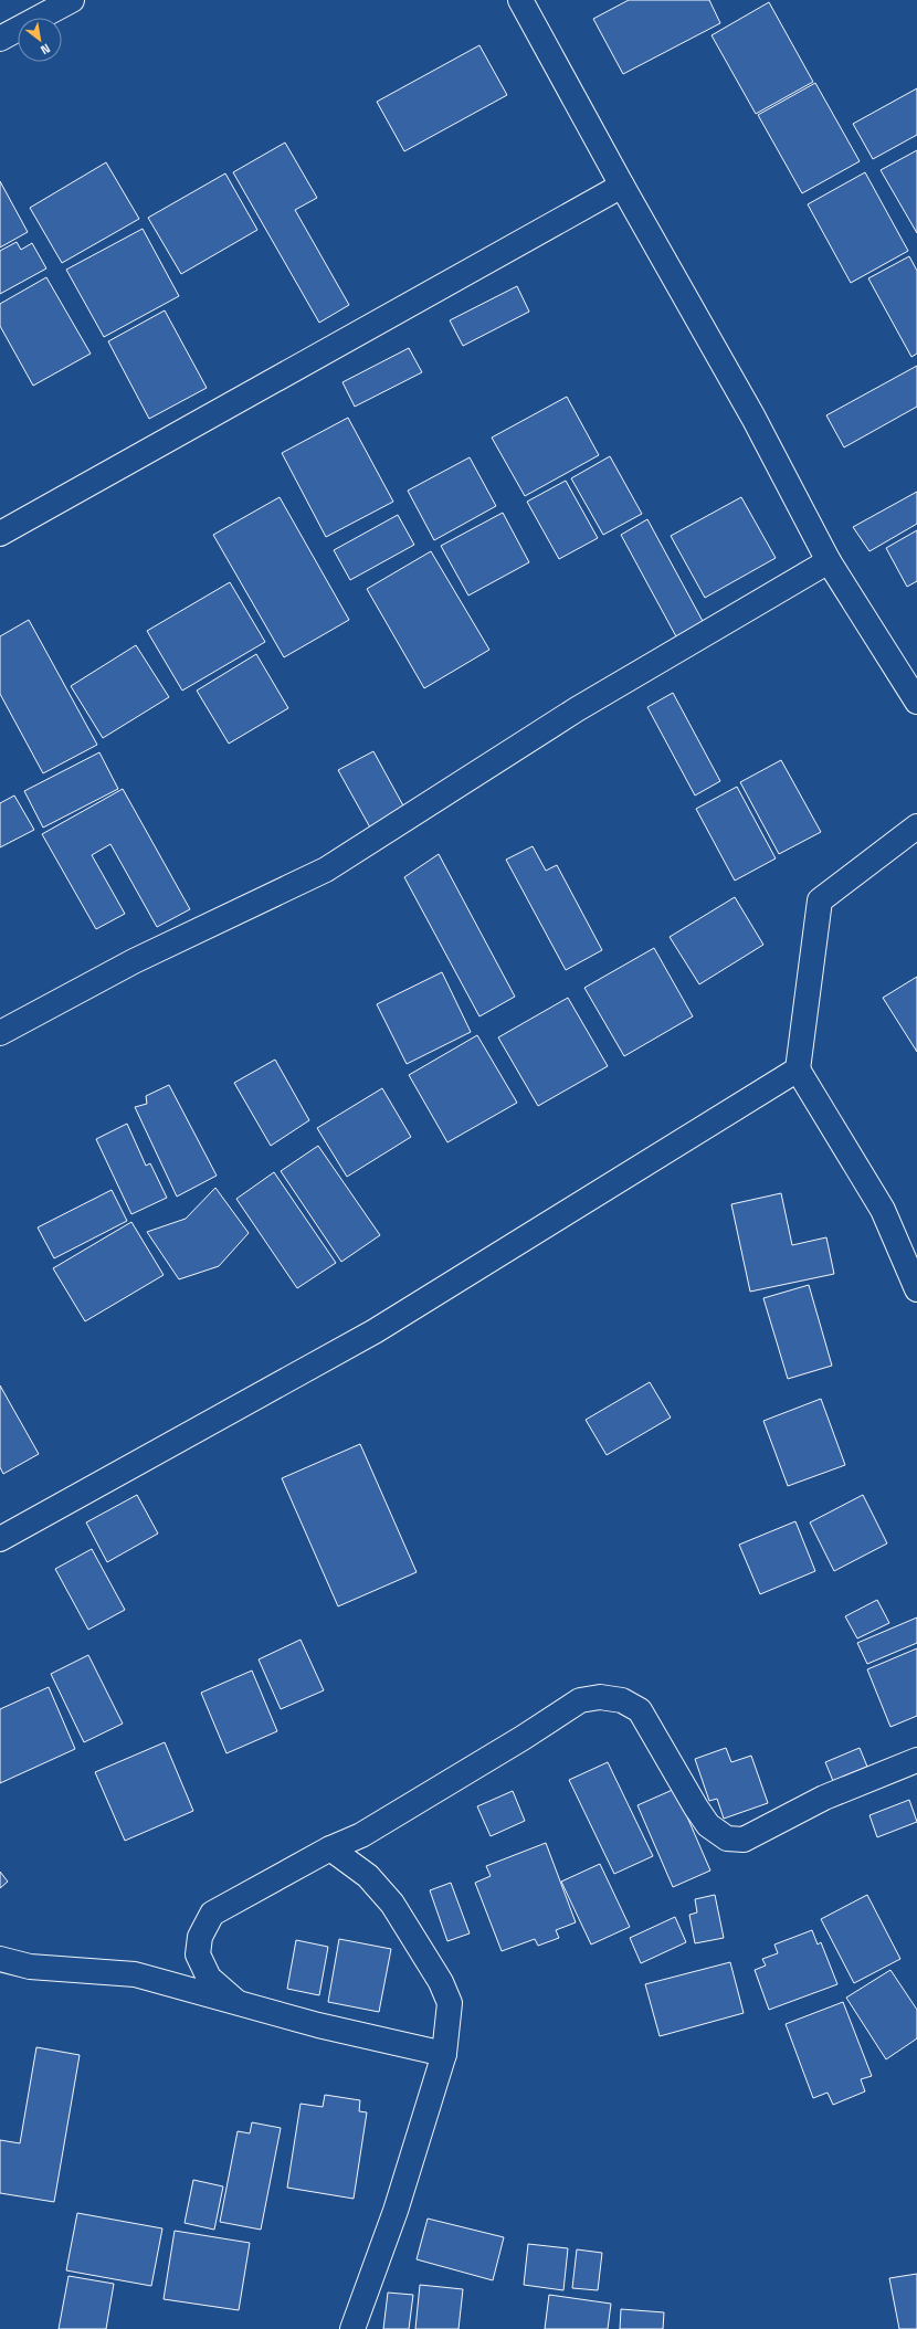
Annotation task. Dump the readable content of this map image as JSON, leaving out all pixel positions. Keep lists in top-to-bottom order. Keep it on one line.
{"north":"bottom right"}
